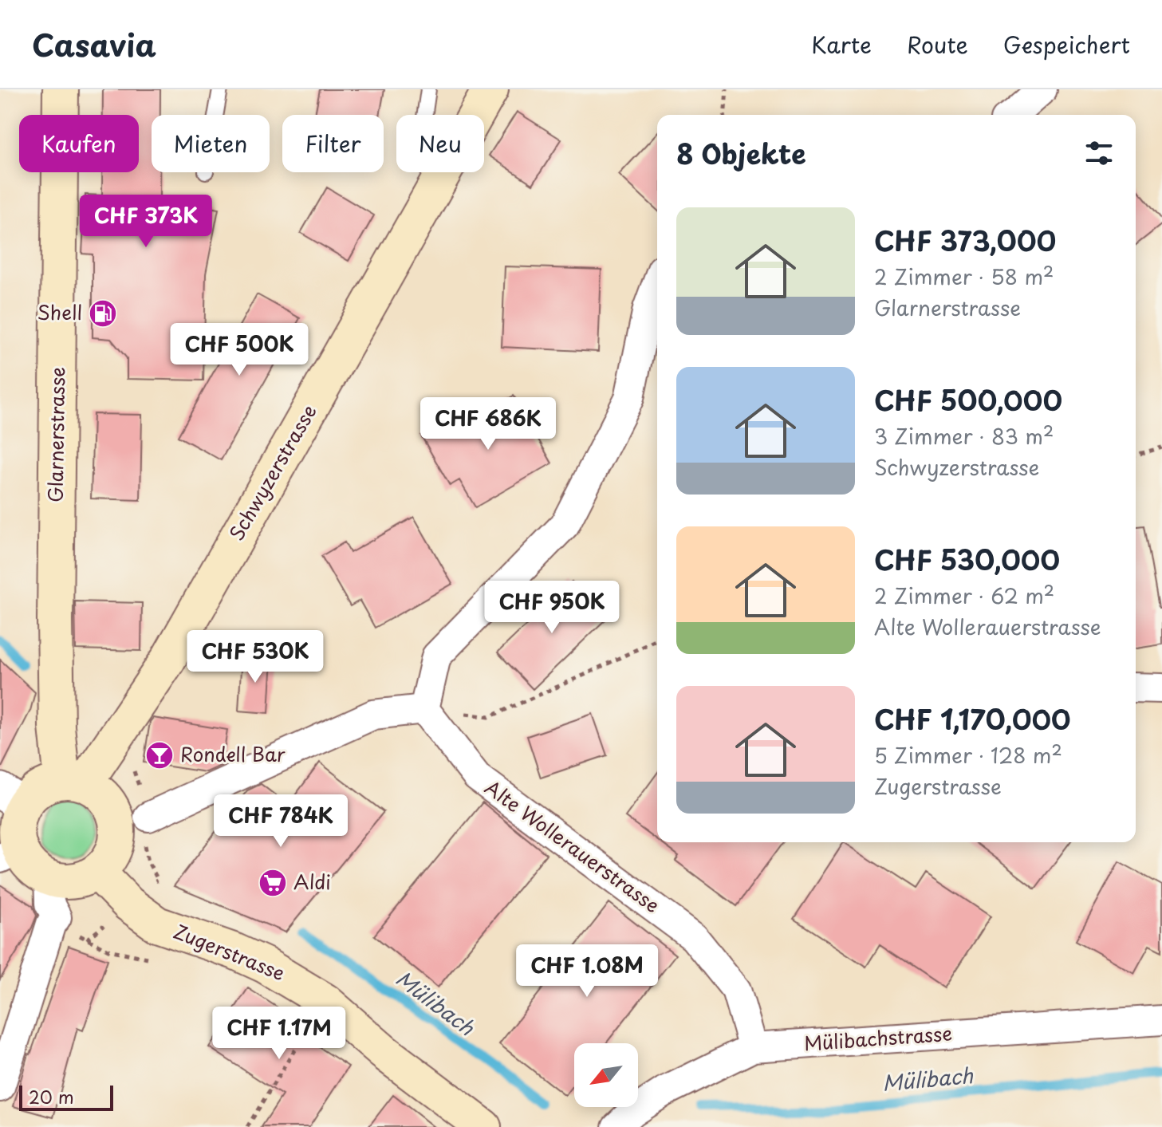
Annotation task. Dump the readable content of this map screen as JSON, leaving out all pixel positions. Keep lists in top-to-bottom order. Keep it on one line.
{"streets":{"main road":["Glarnerstrasse","Schwyzerstrasse","Zugerstrasse"],"street":["Alte Wollerauerstrasse","Mülibachstrasse"]},"crossings":[["Glarnerstrasse","Schwyzerstrasse"],["Glarnerstrasse","Zugerstrasse"],["Schwyzerstrasse","Zugerstrasse"],["Alte Wollerauerstrasse","Mülibachstrasse"]],"water":["Mülibach"],"places":{"fuel station":["Shell"],"bar":["Rondell Bar"],"supermarket":["Aldi"]},"scale_bar":"20 m","north":"bottom left","page":{"header":"Casavia","nav":["Karte","Route","Gespeichert"],"chip":["Kaufen","Mieten","Filter","Neu"],"heading":"8 Objekte","list":[{"name":"CHF 373,000","note":"2 Zimmer · 58 m² · Glarnerstrasse"},{"name":"CHF 500,000","note":"3 Zimmer · 83 m² · Schwyzerstrasse"},{"name":"CHF 530,000","note":"2 Zimmer · 62 m² · Alte Wollerauerstrasse"},{"name":"CHF 1,170,000","note":"5 Zimmer · 128 m² · Zugerstrasse"}],"price":["CHF 373K","CHF 500K","CHF 686K","CHF 950K","CHF 530K","CHF 784K","CHF 1.08M","CHF 1.17M"],"scale":"20 m"}}
